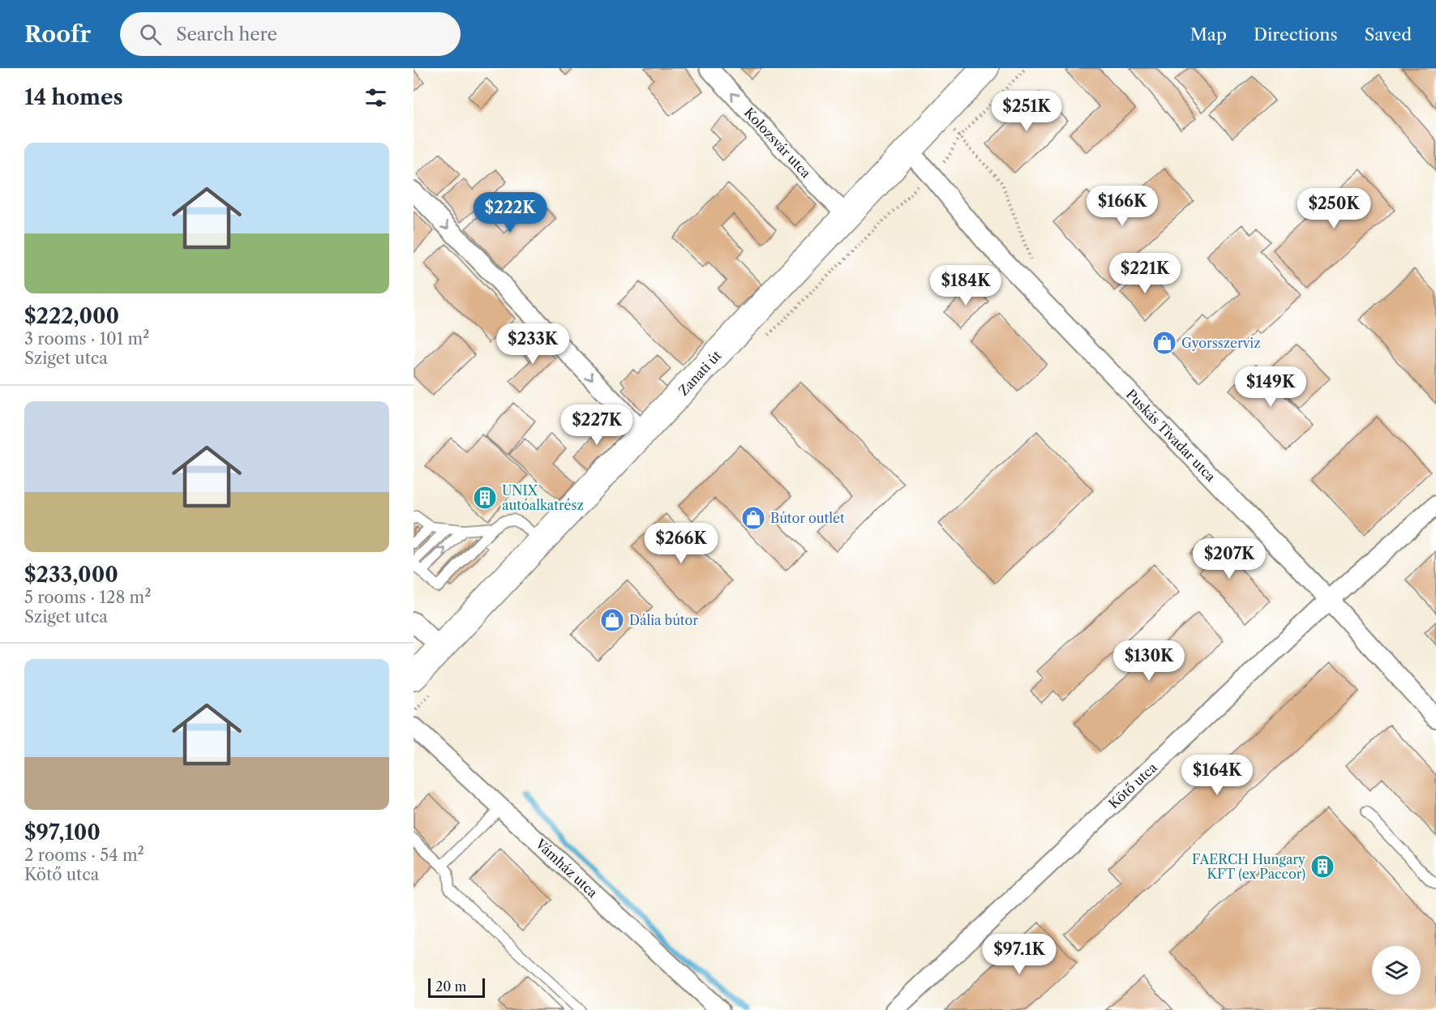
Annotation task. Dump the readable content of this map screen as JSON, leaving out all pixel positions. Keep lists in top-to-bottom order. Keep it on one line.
{"streets":{"street":["Kolozsvár utca","Zanati út","Puskás Tivadar utca","Kötő utca","Vámház utca"]},"crossings":[["Kolozsvár utca","Zanati út"],["Zanati út","Puskás Tivadar utca"],["Puskás Tivadar utca","Kötő utca"]],"one_way":["Kolozsvár utca"],"places":{"shop":["Gyorsszerviz","Bútor outlet","Dália bútor"],"building":["UNIX autóalkatrész","FAERCH Hungary KFT (ex Paccor)"]},"scale_bar":"20 m","page":{"header":"Roofr","search":"Search here","nav":["Map","Directions","Saved"],"heading":"14 homes","price":["$251K","$166K","$250K","$222K","$221K","$184K","$233K","$149K","$227K","$266K","$207K","$130K","$164K","$97.1K"],"list":[{"name":"$222,000","note":"3 rooms · 101 m² · Sziget utca"},{"name":"$233,000","note":"5 rooms · 128 m² · Sziget utca"},{"name":"$97,100","note":"2 rooms · 54 m² · Kötő utca"}],"scale":"20 m"}}
